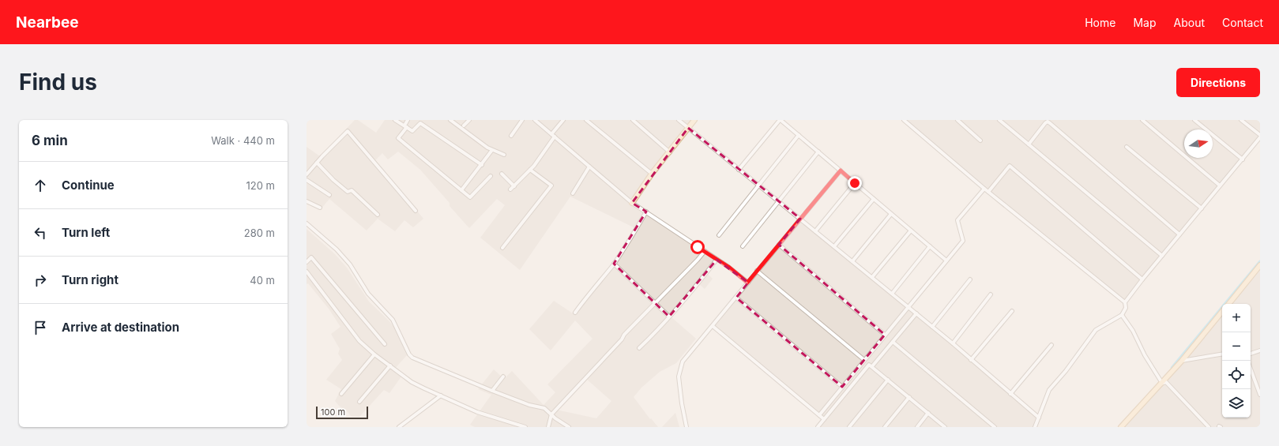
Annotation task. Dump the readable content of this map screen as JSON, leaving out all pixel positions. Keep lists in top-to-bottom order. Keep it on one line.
{"scale_bar":"100 m","north":"right","page":{"header":"Nearbee","nav":["Home","Map","About","Contact"],"buttons":"Directions","title":"Find us","heading":["6 min","Walk · 440 m"],"list":[["Continue","120 m"],["Turn left","280 m"],["Turn right","40 m"],"Arrive at destination"],"map_buttons":["+","−"],"scale":"100 m"}}
